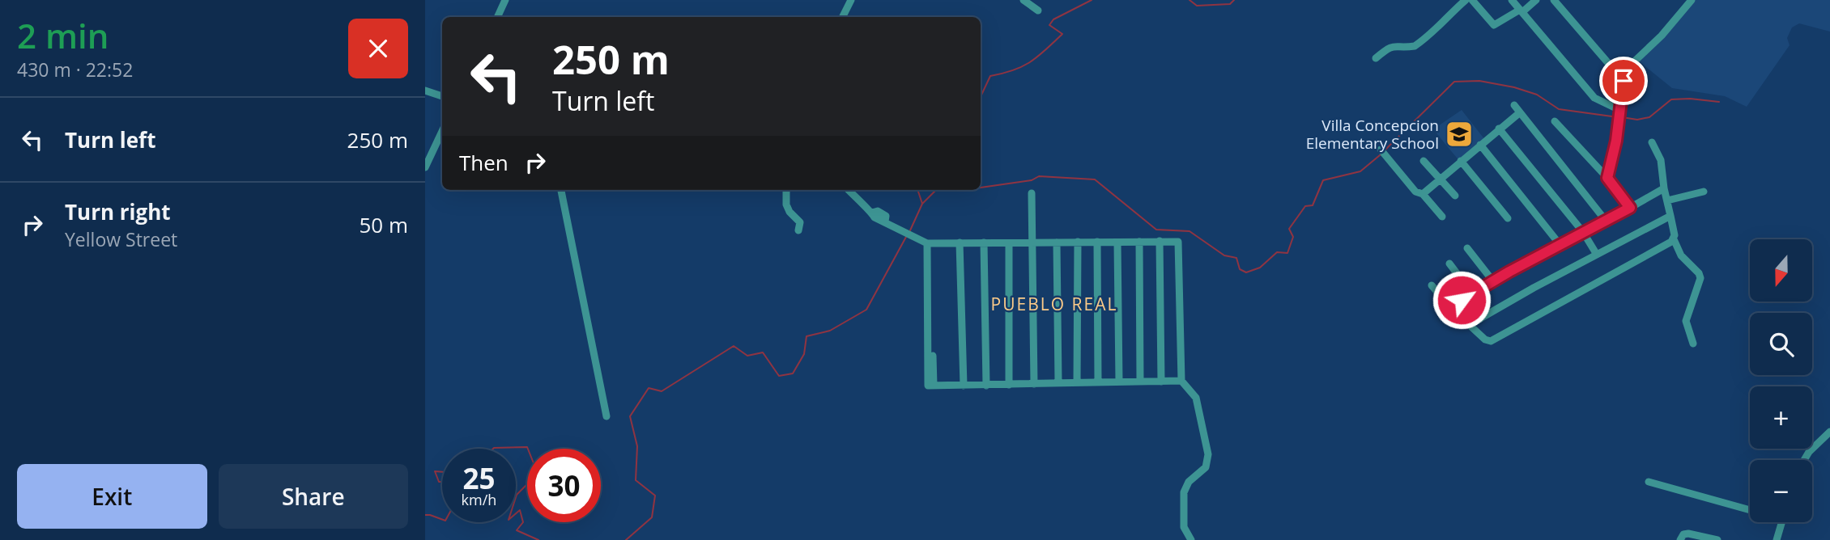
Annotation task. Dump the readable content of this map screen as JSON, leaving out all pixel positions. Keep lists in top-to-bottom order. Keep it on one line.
{"districts":["PUEBLO REAL"],"places":{"school or university":["Villa Concepcion Elementary School"]},"north":"bottom","page":{"heading":["2 min","430 m · 22:52"],"turn":["250 m","Turn left"],"list":[{"name":"Turn left","value":"250 m"},{"name":"Turn right","note":"Yellow Street","value":"50 m"}],"then":"Then","map_buttons":["+","−"],"speed":"25 km/h","limit":"30","buttons":["Exit","Share"]}}
